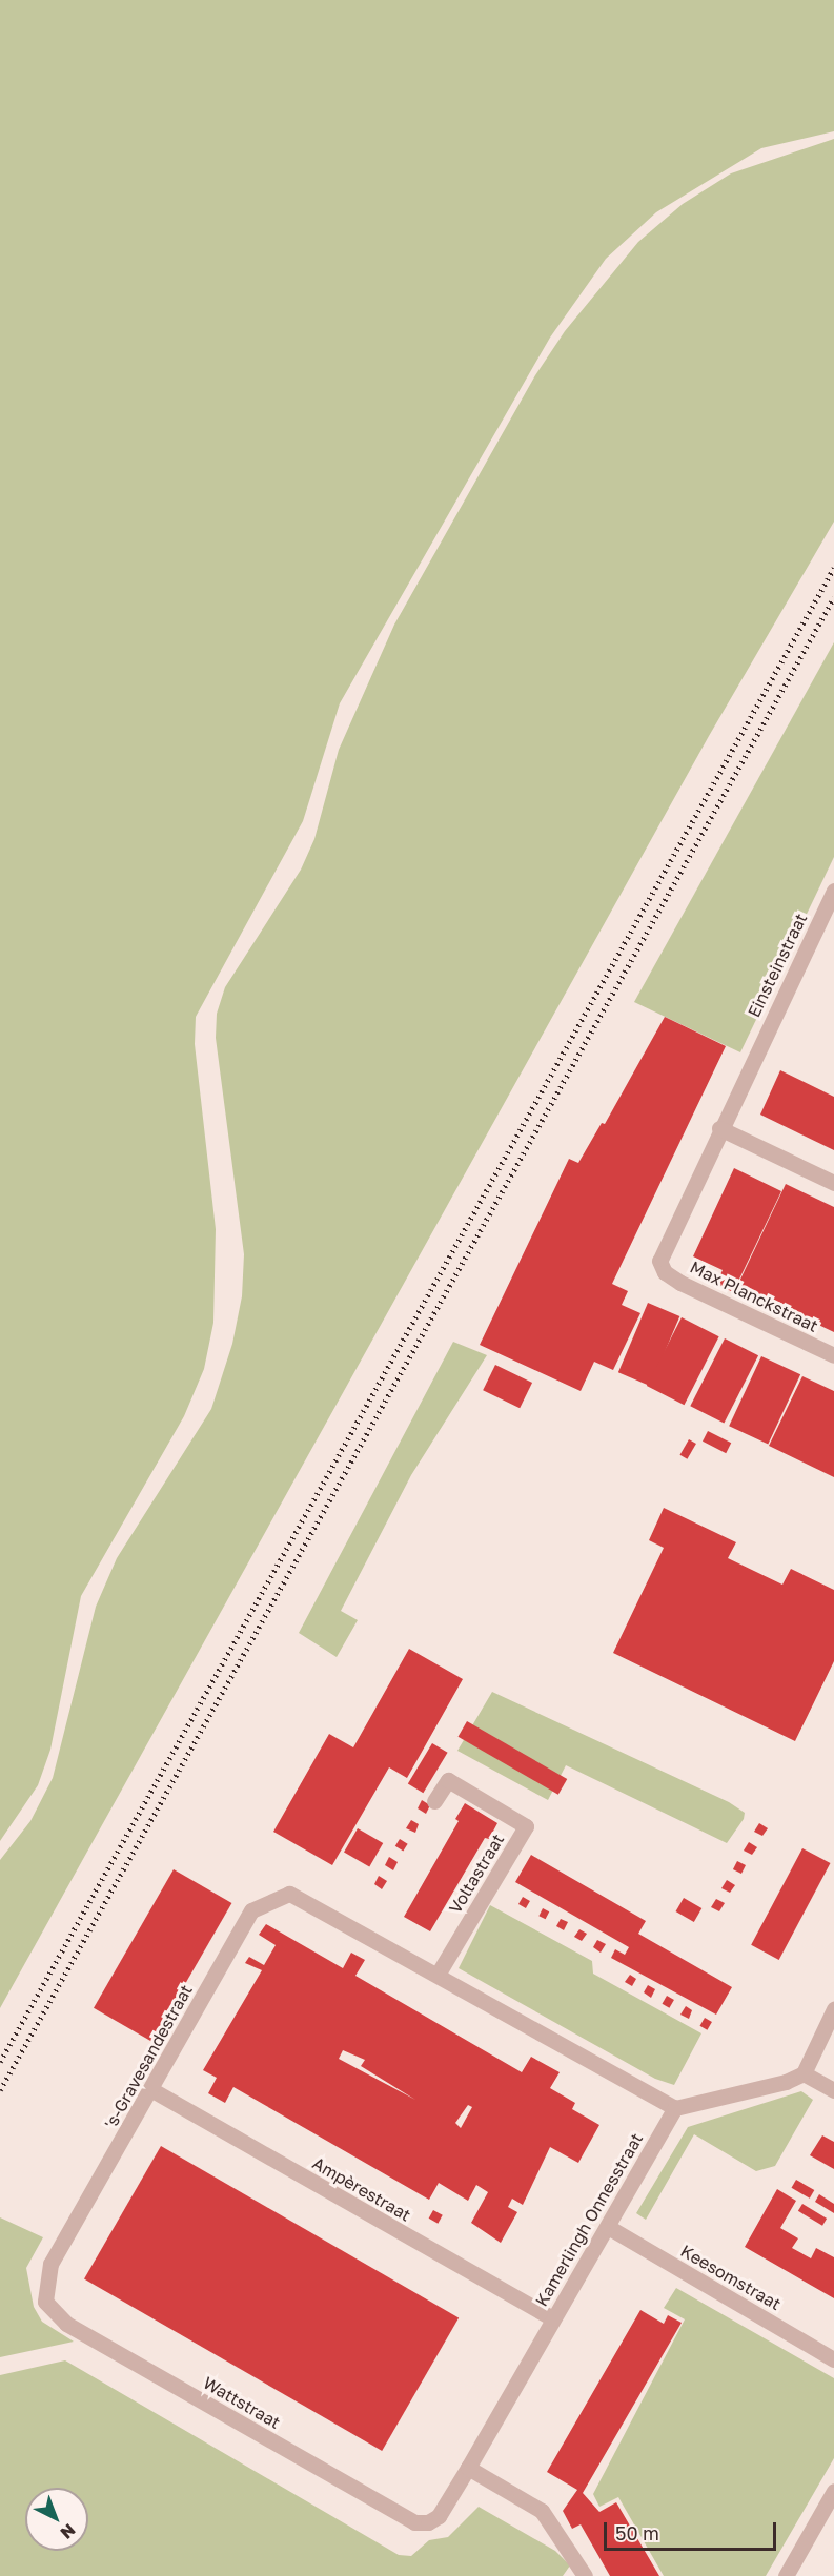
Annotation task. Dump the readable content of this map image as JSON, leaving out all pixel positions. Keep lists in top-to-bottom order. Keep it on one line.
{"streets":{"street":["Einsteinstraat","Max Planckstraat","Voltastraat","'s-Gravesandestraat","Ampèrestraat","Kamerlingh Onnesstraat","Keesomstraat","Wattstraat"]},"crossings":[["Einsteinstraat","Max Planckstraat"],["Voltastraat","'s-Gravesandestraat"],["'s-Gravesandestraat","Ampèrestraat"],["'s-Gravesandestraat","Wattstraat"],["Ampèrestraat","Kamerlingh Onnesstraat"],["Kamerlingh Onnesstraat","Keesomstraat"],["Kamerlingh Onnesstraat","Wattstraat"]],"scale_bar":"50 m","north":"bottom right"}
